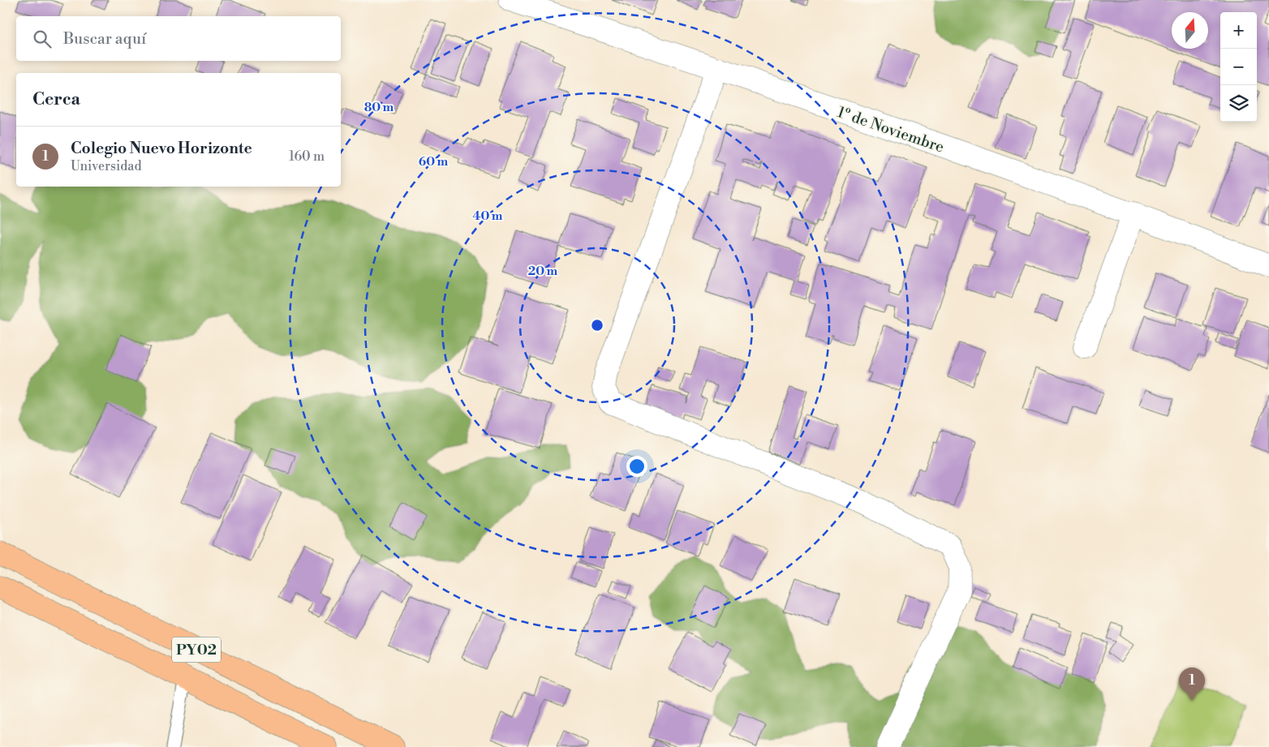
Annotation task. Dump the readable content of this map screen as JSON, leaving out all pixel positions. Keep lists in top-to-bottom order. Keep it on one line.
{"streets":{"highway":["PY02"],"street":["1º de Noviembre"]},"north":"top","page":{"map_buttons":["+","−"],"search":"Buscar aquí","heading":"Cerca","list":[{"mark":"1","name":"Colegio Nuevo Horizonte","note":"Universidad","value":"160 m"}],"pins":"1"},"rings":["80 m","60 m","40 m","20 m"]}
